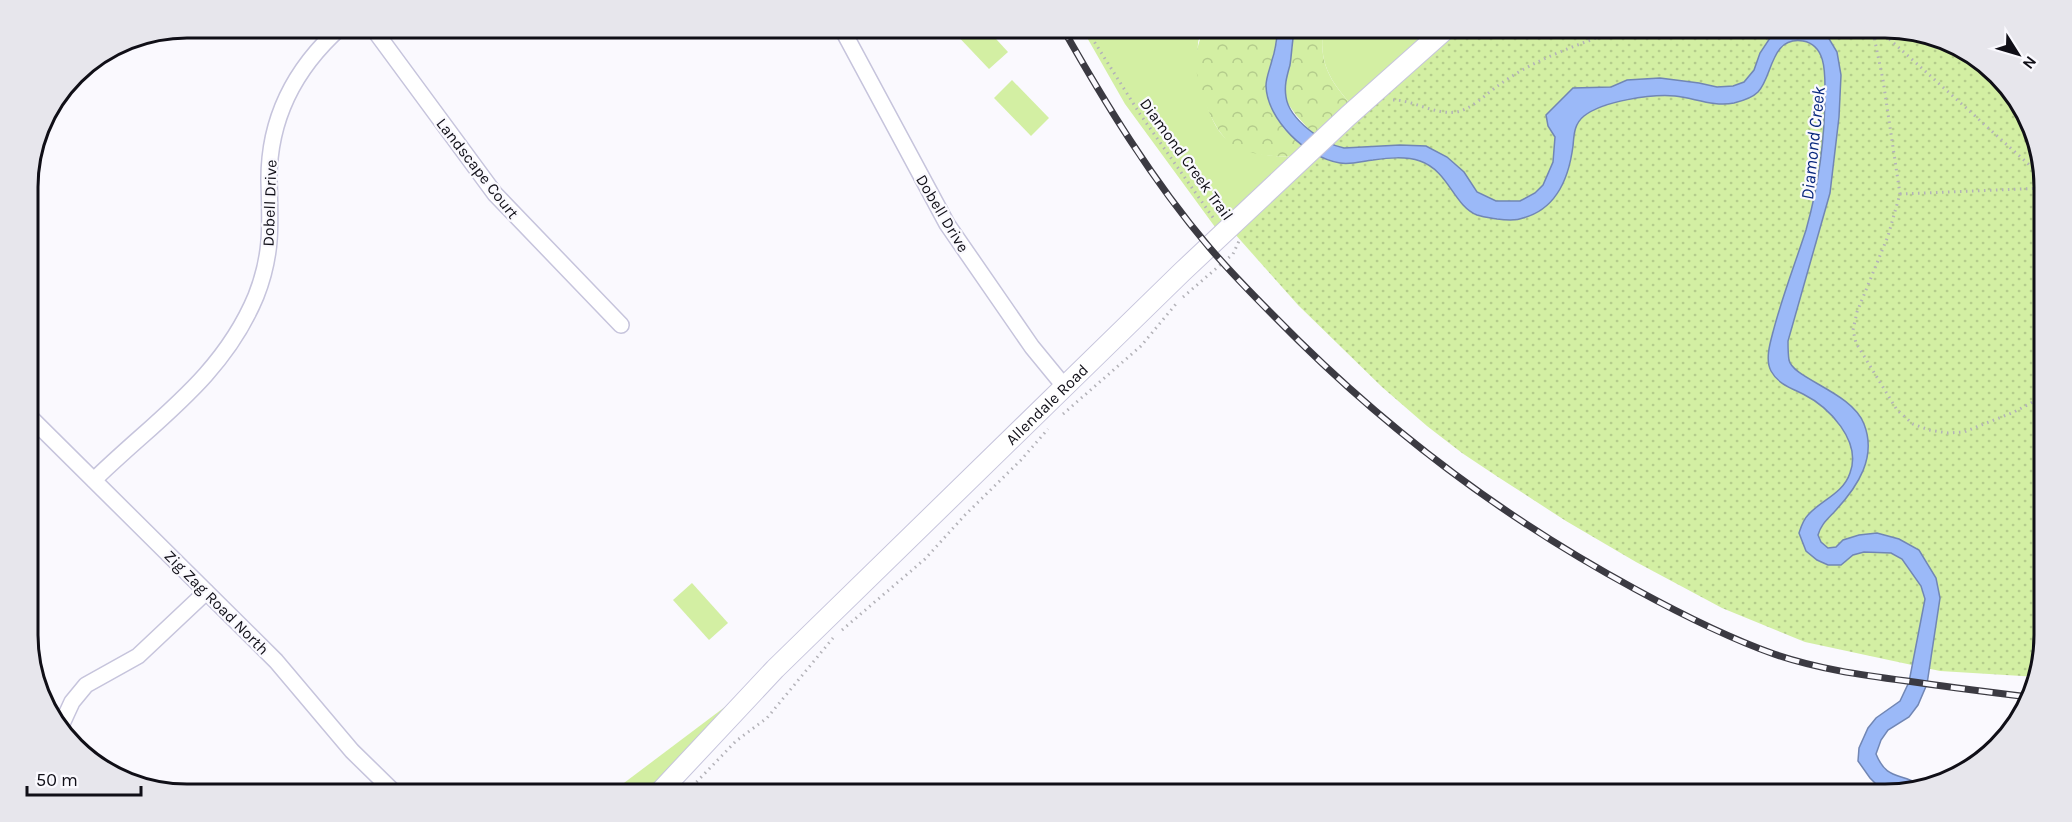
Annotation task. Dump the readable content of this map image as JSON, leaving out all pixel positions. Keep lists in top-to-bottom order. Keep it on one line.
{"streets":{"street":["Landscape Court","Dobell Drive","Allendale Road","Zig Zag Road North"],"path":["Diamond Creek Trail"]},"crossings":[["Diamond Creek Trail","Allendale Road"],["Dobell Drive","Allendale Road"],["Dobell Drive","Zig Zag Road North"]],"water":["Diamond Creek"],"scale_bar":"50 m","north":"bottom right"}
